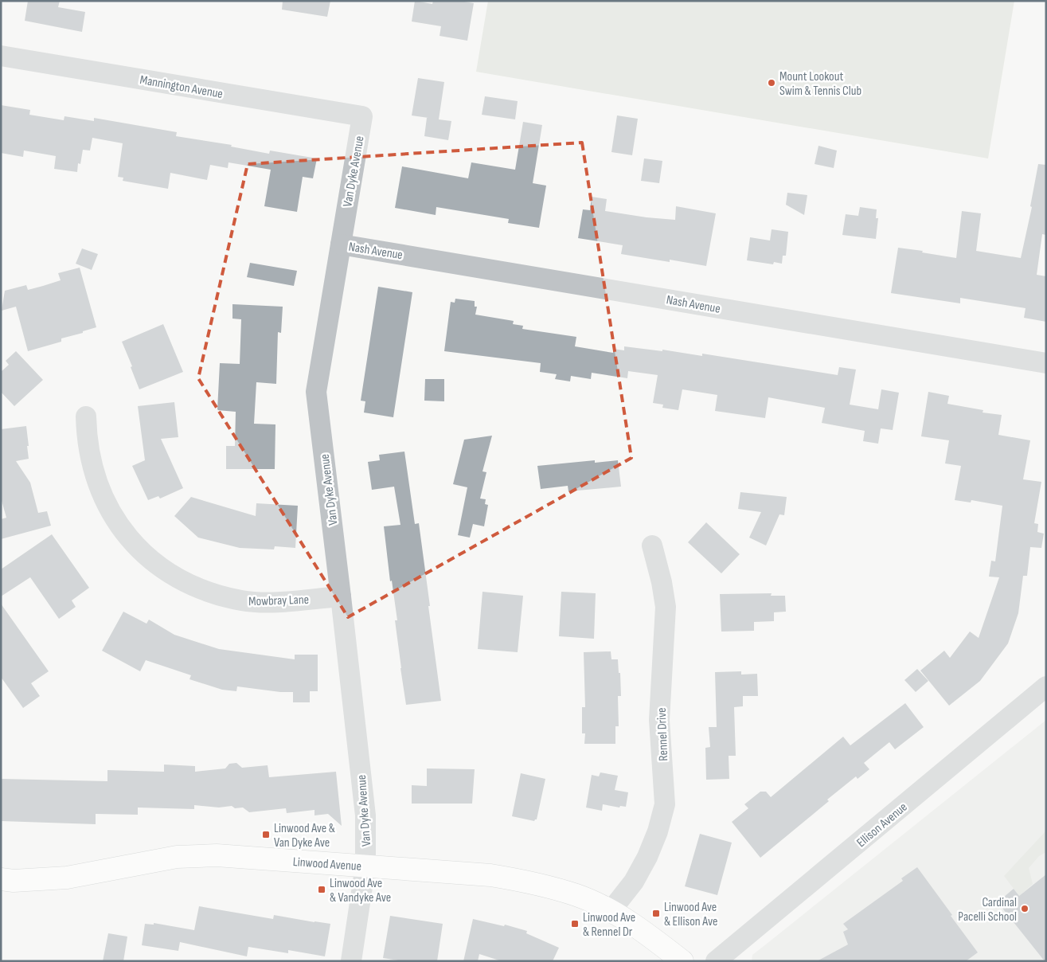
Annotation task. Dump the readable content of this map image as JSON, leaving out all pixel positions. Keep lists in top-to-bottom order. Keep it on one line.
{"streets":{"main road":["Linwood Avenue"],"street":["Mannington Avenue","Van Dyke Avenue","Nash Avenue","Mowbray Lane","Rennel Drive","Ellison Avenue"]},"crossings":[["Mannington Avenue","Van Dyke Avenue"],["Van Dyke Avenue","Nash Avenue"],["Van Dyke Avenue","Mowbray Lane"],["Van Dyke Avenue","Linwood Avenue"],["Rennel Drive","Linwood Avenue"]],"places":{"other":["Mount Lookout Swim & Tennis Club","Cardinal Pacelli School"],"transit":["Linwood Ave & Van Dyke Ave","Linwood Ave & Vandyke Ave","Linwood Ave & Ellison Ave","Linwood Ave & Rennel Dr"]}}
